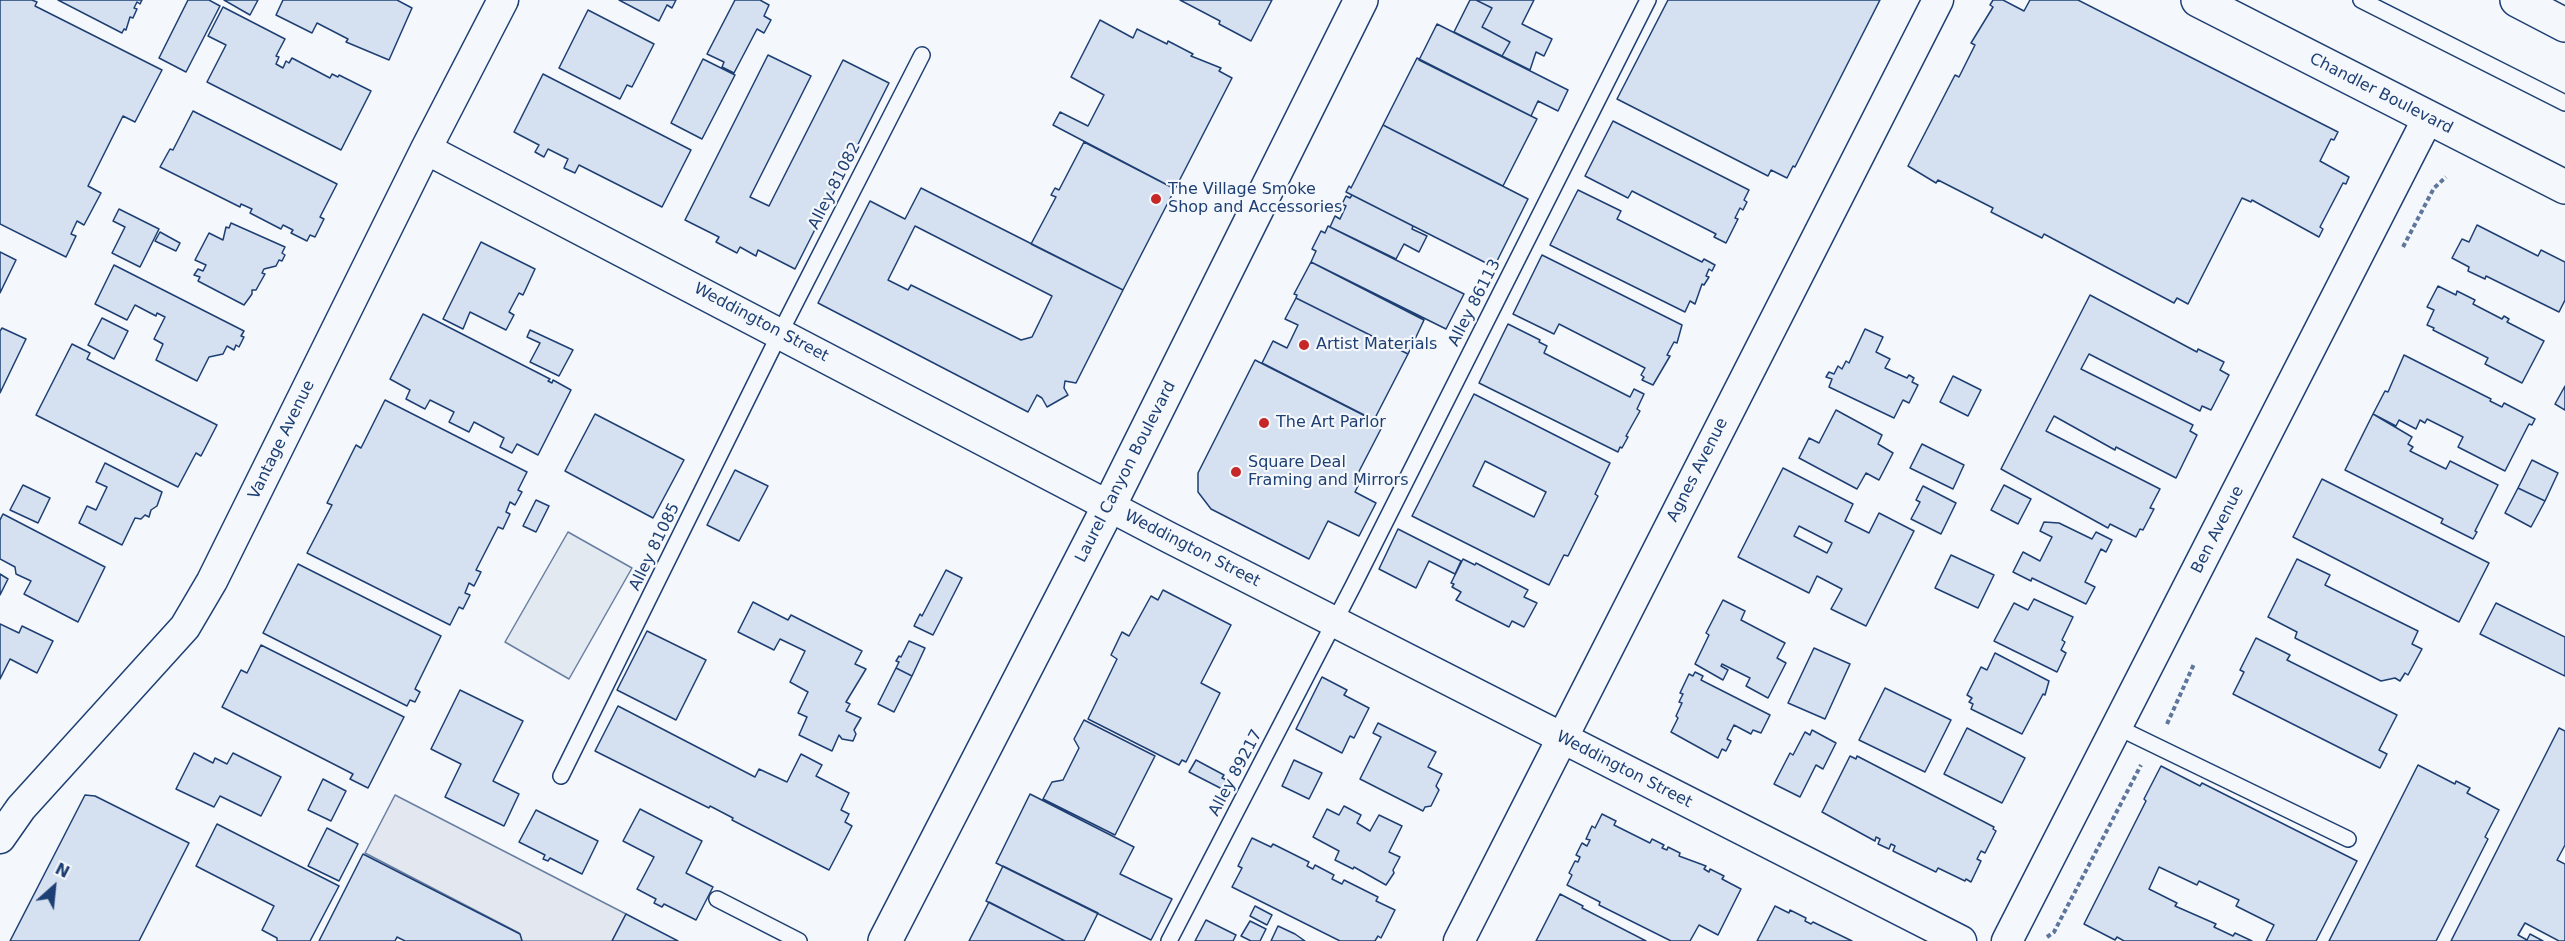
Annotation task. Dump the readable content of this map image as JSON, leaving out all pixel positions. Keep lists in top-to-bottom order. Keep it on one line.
{"streets":{"main road":["Chandler Boulevard","Laurel Canyon Boulevard"],"street":["Weddington Street","Vantage Avenue","Agnes Avenue","Ben Avenue"],"lane":["Alley 81082","Alley 86113","Alley 81085","Alley 89217"]},"crossings":[["Chandler Boulevard","Ben Avenue"],["Alley 81082","Weddington Street"],["Alley 81082","Alley 81085"],["Alley 86113","Weddington Street"],["Alley 86113","Alley 89217"],["Weddington Street","Vantage Avenue"],["Weddington Street","Agnes Avenue"],["Weddington Street","Laurel Canyon Boulevard"],["Weddington Street","Alley 81085"],["Weddington Street","Alley 89217"]],"places":["The Village Smoke Shop and Accessories","Artist Materials","The Art Parlor","Square Deal Framing and Mirrors"],"north":"top right"}
